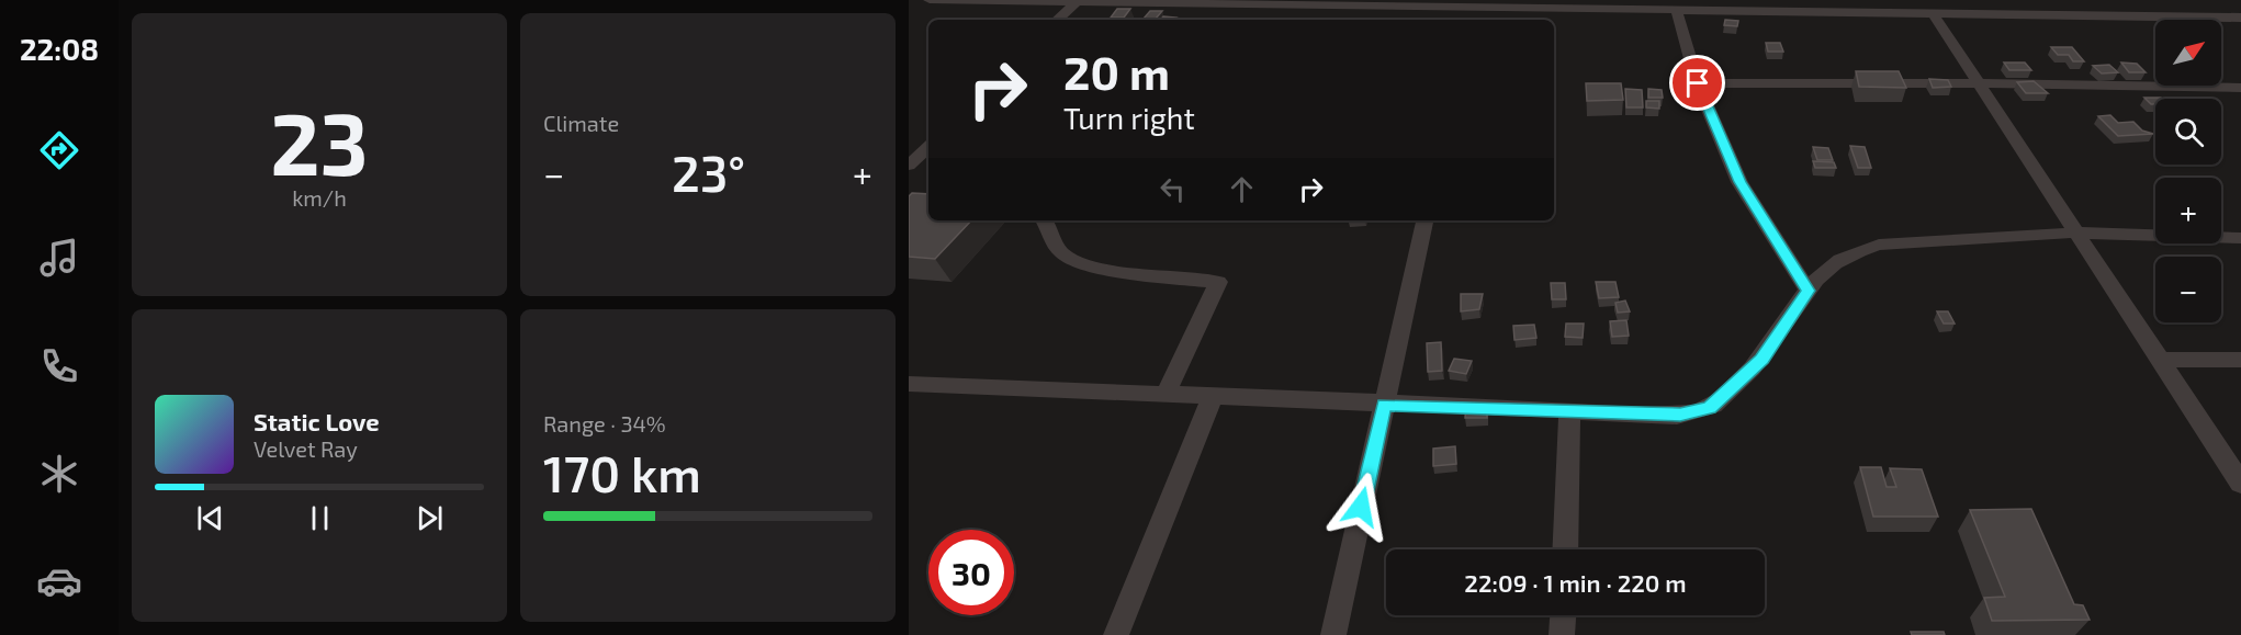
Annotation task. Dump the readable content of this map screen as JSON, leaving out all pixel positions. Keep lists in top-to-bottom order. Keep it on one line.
{"north":"top right","page":{"tabs":"22:08","tile":[["23","km/h"],"Climate",["Range · 34%","170 km"]],"map_buttons":["+","−"],"turn":["20 m","Turn right"],"heat":["−","23°","+"],"song":["Static Love","Velvet Ray"],"limit":"30","trip":"22:09 · 1 min · 220 m"}}
